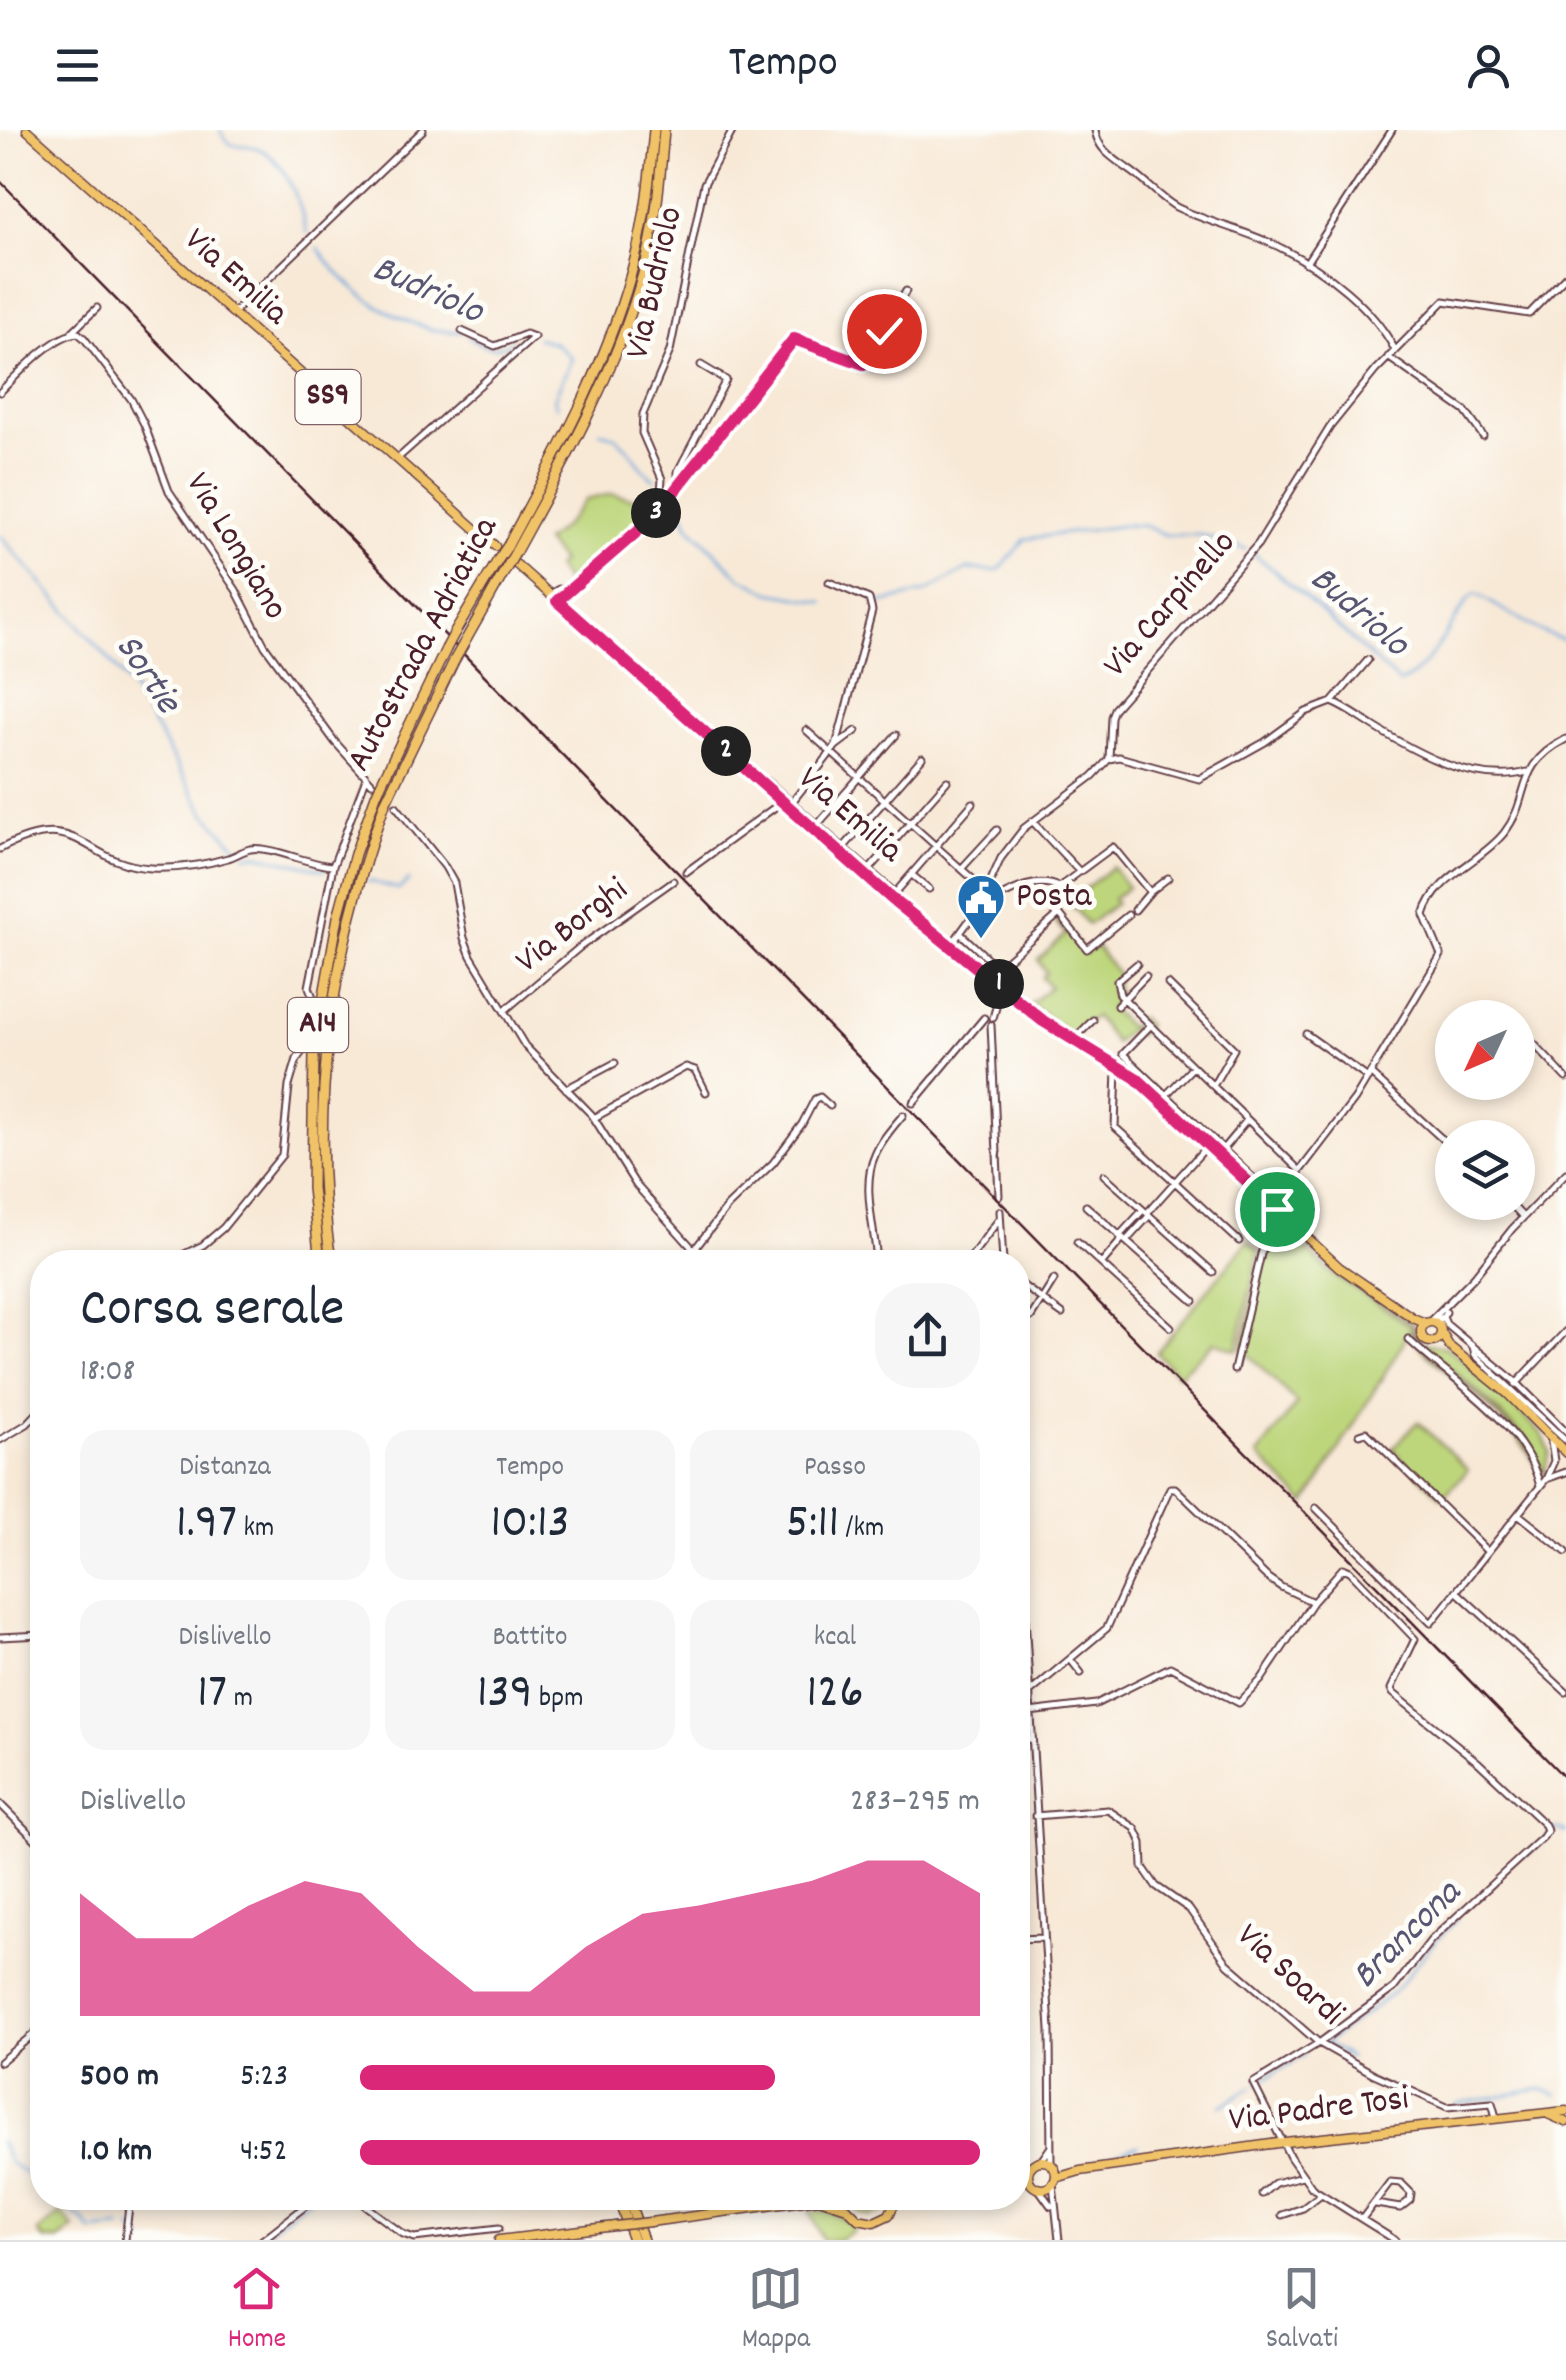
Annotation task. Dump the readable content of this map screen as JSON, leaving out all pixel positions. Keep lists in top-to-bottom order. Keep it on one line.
{"streets":{"highway":["Autostrada Adriatica","A14"],"main road":["Via Emilia","SS9","Via Padre Tosi"],"street":["Via Budriolo","Via Longiano","Via Carpinello","Via Borghi","Via Soardi"]},"crossings":[["Via Emilia","Autostrada Adriatica"],["Via Longiano","Autostrada Adriatica"],["Via Soardi","Via Padre Tosi"]],"water":["Budriolo","Sortie","Brancona"],"places":{"public building":["Posta"]},"north":"bottom left","page":{"header":"Tempo","pins":["3","2","1"],"heading":["Corsa serale","18:08"],"stats":[["Distanza","1.97 km"],["Tempo","10:13"],["Passo","5:11 /km"],["Dislivello","17 m"],["Battito","139 bpm"],["kcal","126"]],"chart":["Dislivello","283–295 m"],"list":[{"name":"500 m","note":"5:23"},{"name":"1.0 km","note":"4:52"}],"tabs":["Home","Mappa","Salvati"]}}
